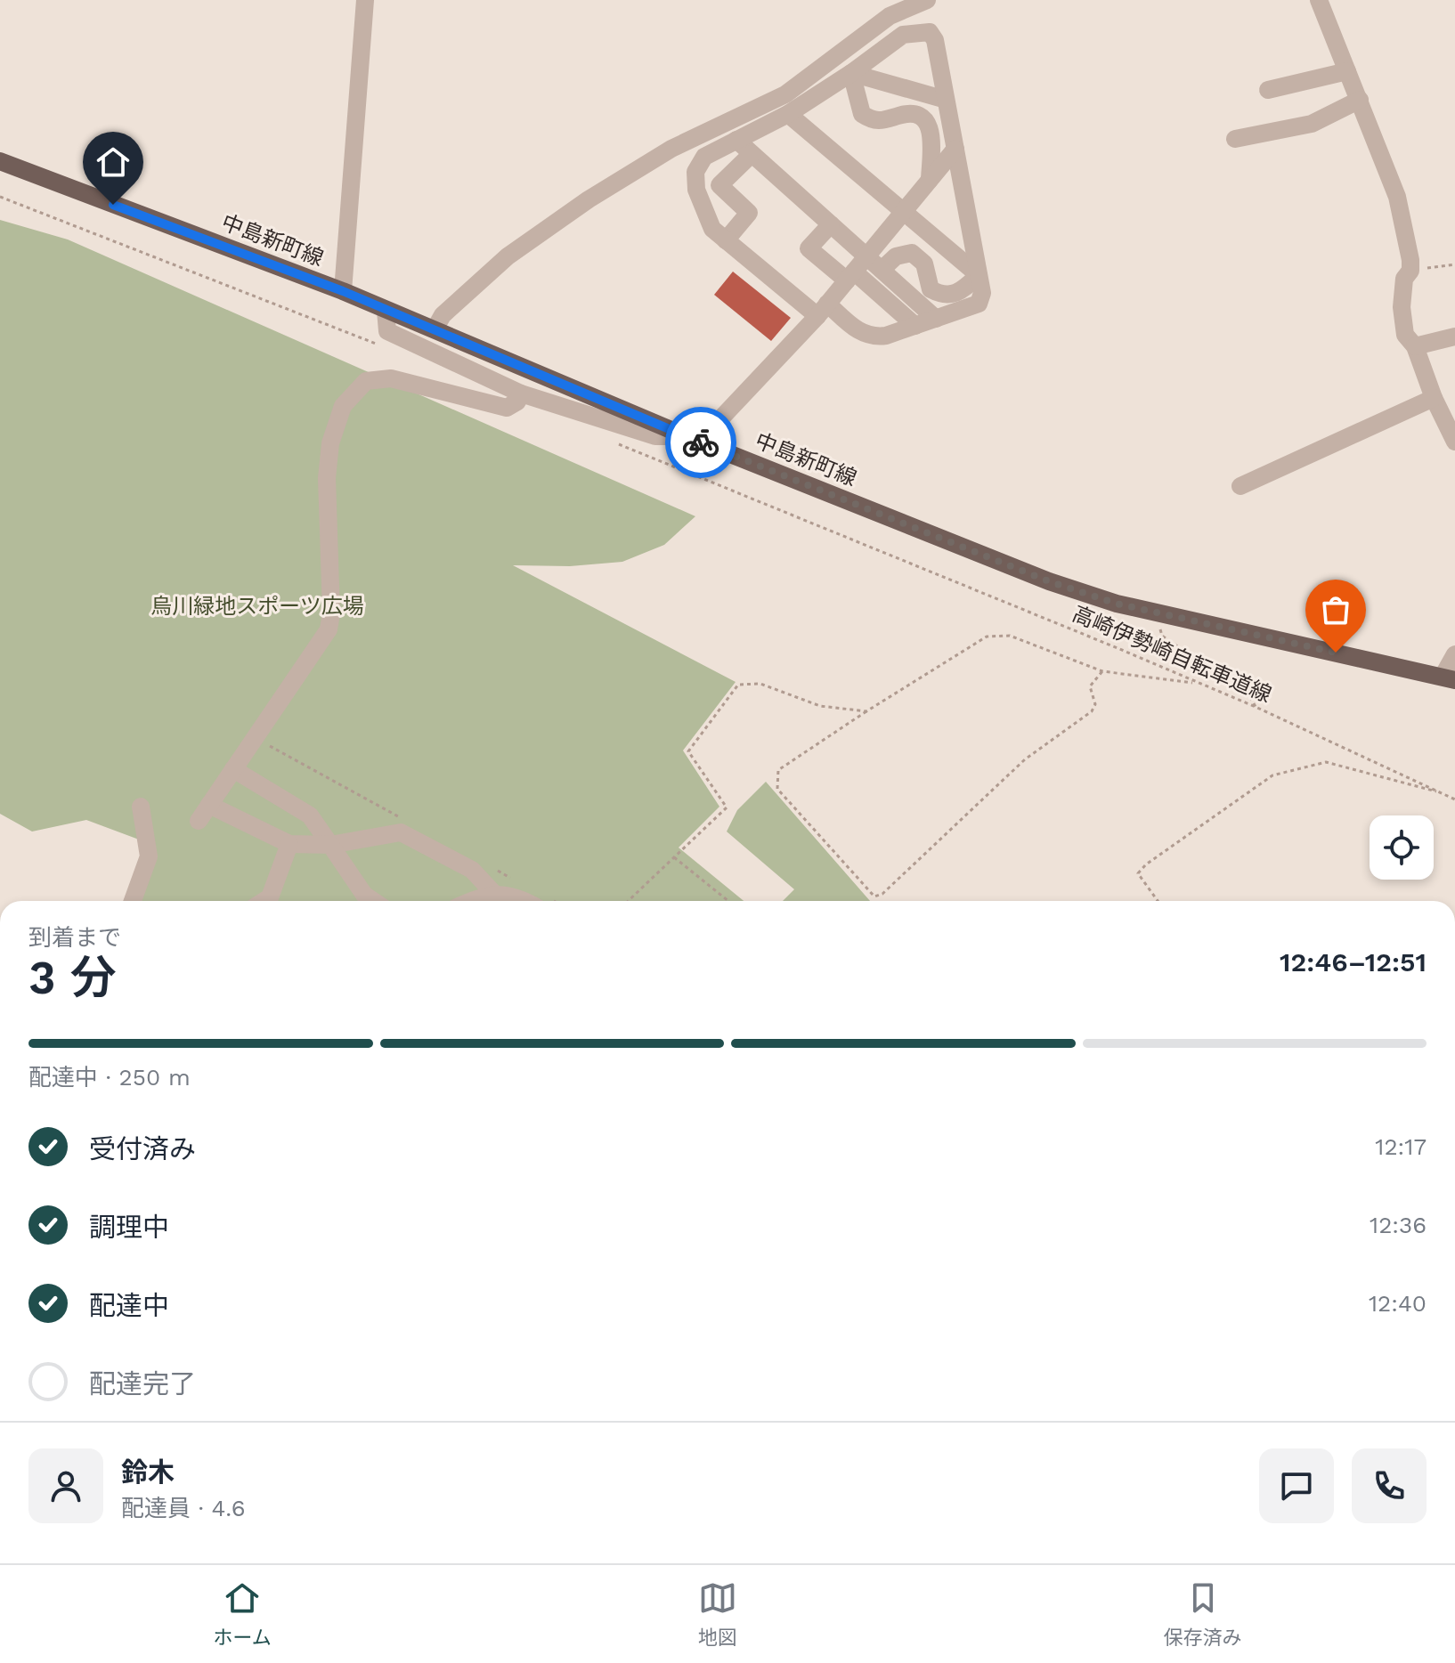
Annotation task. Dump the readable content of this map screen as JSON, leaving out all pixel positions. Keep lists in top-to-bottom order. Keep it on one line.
{"streets":{"main road":["中島新町線"],"path":["高崎伊勢崎自転車道線"]},"parks":["烏川緑地スポーツ広場"],"page":{"heading":["3 分","到着まで","12:46–12:51"],"panel":["鈴木","配達員 · 4.6"],"bar":"配達中 · 250 m","list":[["受付済み","12:17"],["調理中","12:36"],["配達中","12:40"],"配達完了"],"tabs":["ホーム","地図","保存済み"]}}
